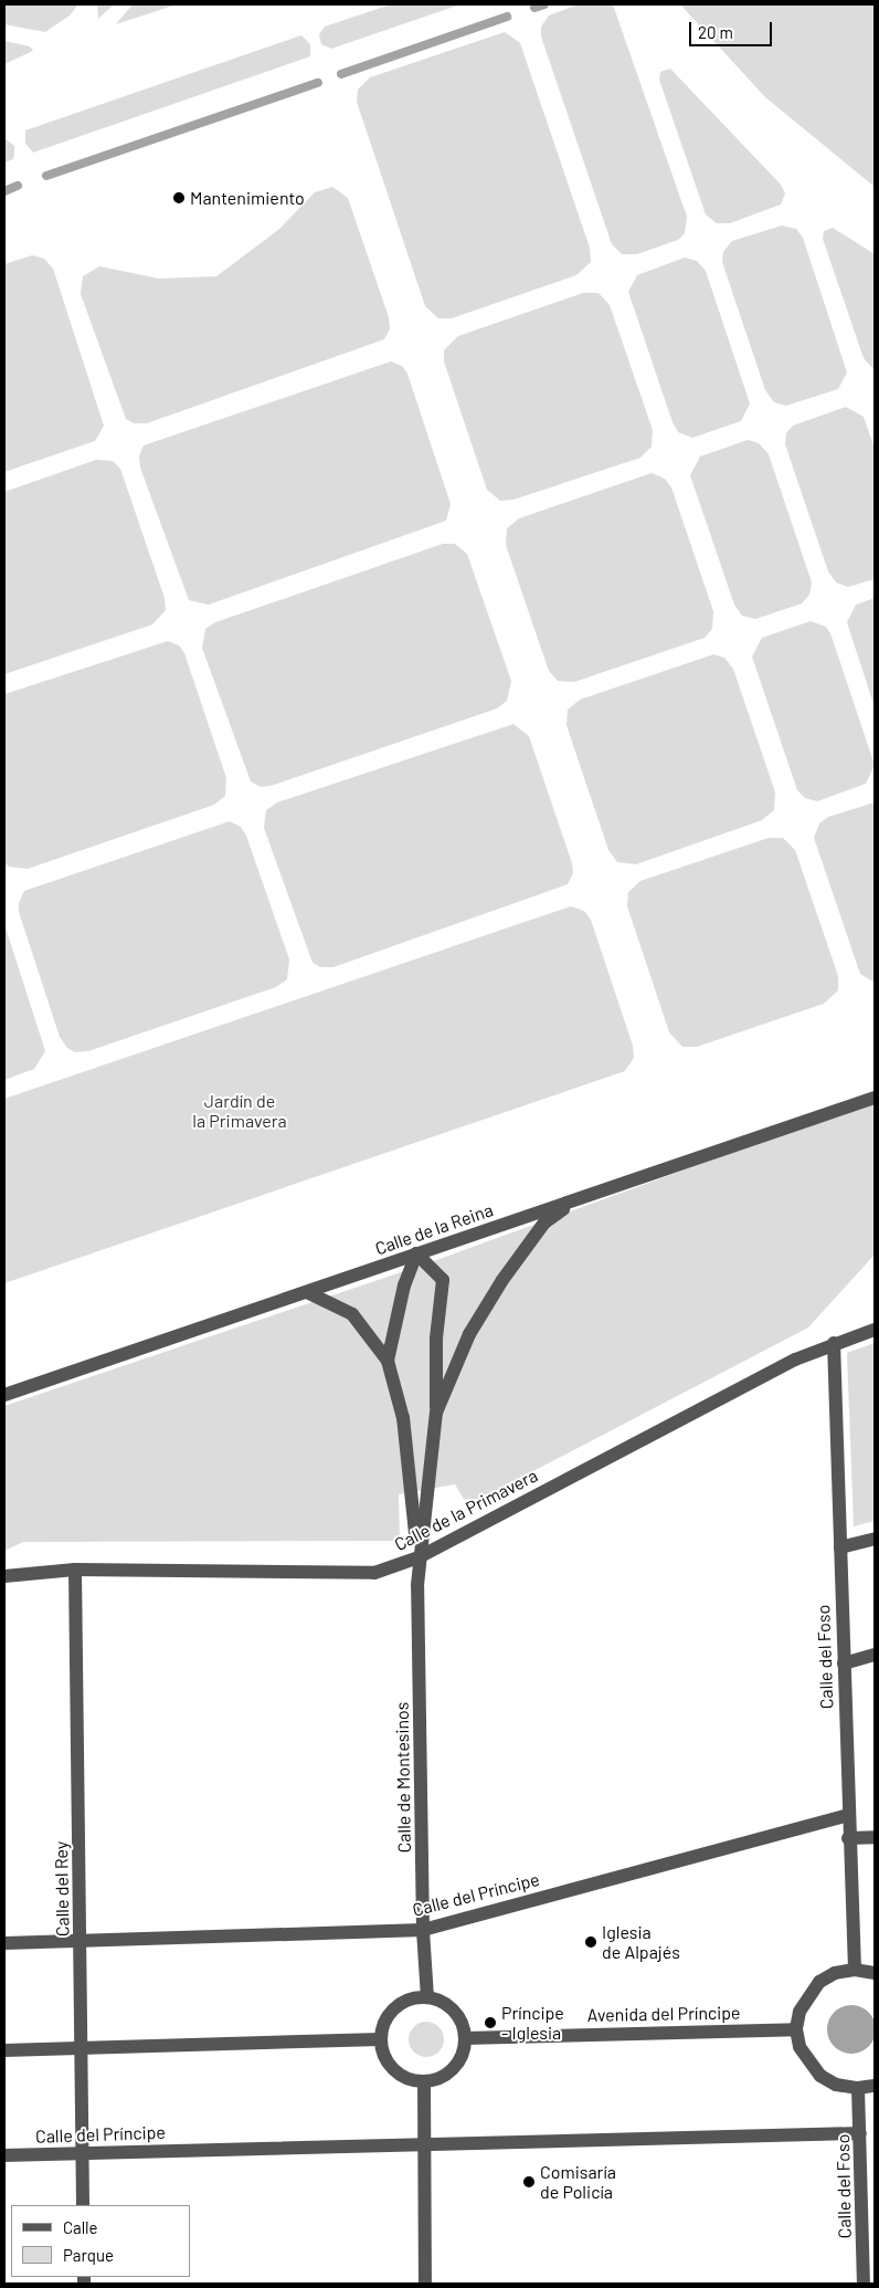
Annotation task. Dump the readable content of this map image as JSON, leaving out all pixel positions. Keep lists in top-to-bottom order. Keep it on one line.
{"streets":{"street":["Calle de la Reina","Calle de la Primavera","Calle del Foso","Calle de Montesinos","Calle del Rey","Calle del Príncipe","Avenida del Príncipe"]},"crossings":[["Calle de la Reina","Calle de Montesinos"],["Calle de la Primavera","Calle del Foso"],["Calle de la Primavera","Calle de Montesinos"],["Calle de la Primavera","Calle del Rey"],["Calle del Foso","Calle del Príncipe"],["Calle de Montesinos","Calle del Príncipe"],["Calle de Montesinos","Avenida del Príncipe"],["Calle del Rey","Calle del Príncipe"]],"parks":["Jardín de la Primavera"],"places":["Mantenimiento","Iglesia de Alpajés","Príncipe - Iglesia","Comisaría de Policía"],"legend":["Calle","Parque"],"scale_bar":"20 m"}
